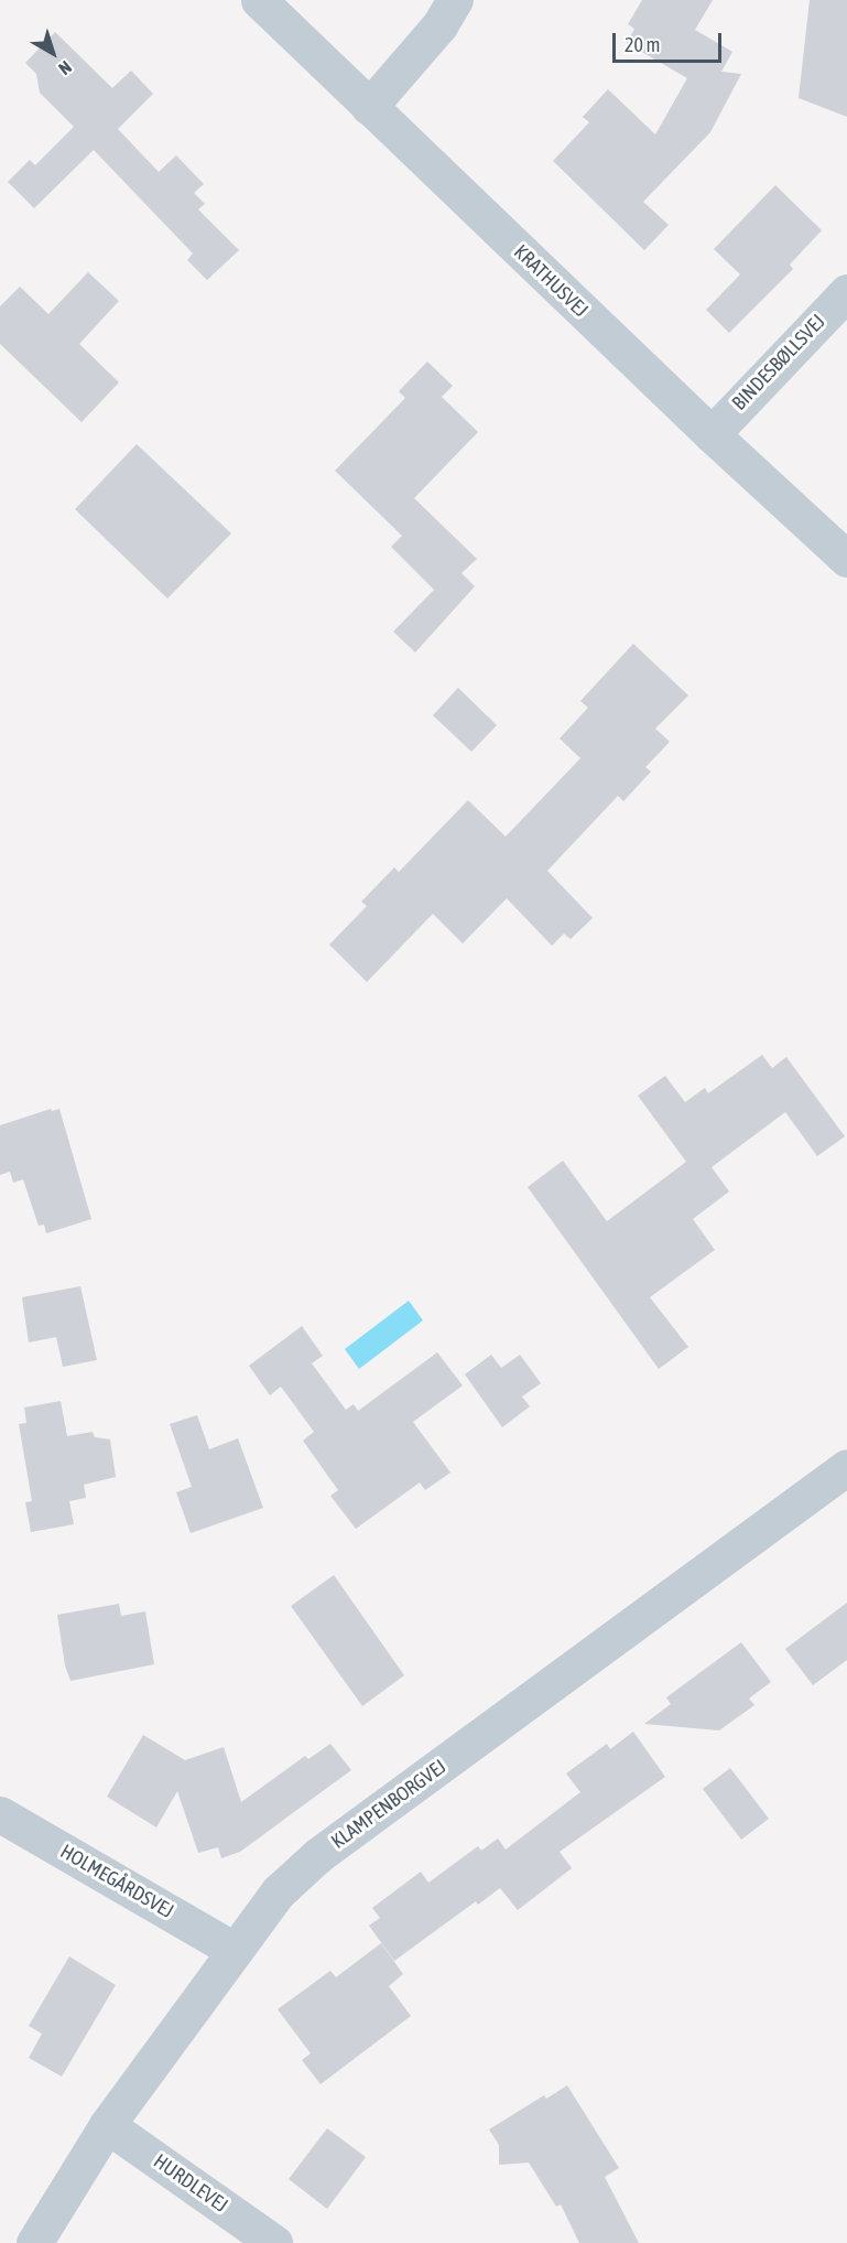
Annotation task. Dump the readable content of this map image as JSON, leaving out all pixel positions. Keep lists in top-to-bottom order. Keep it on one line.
{"streets":{"street":["KRATHUSVEJ","BINDESBØLLSVEJ","KLAMPENBORGVEJ","HOLMEGÅRDSVEJ","HURDLEVEJ"]},"crossings":[["KRATHUSVEJ","BINDESBØLLSVEJ"],["KLAMPENBORGVEJ","HOLMEGÅRDSVEJ"],["KLAMPENBORGVEJ","HURDLEVEJ"]],"scale_bar":"20 m","north":"bottom right"}
